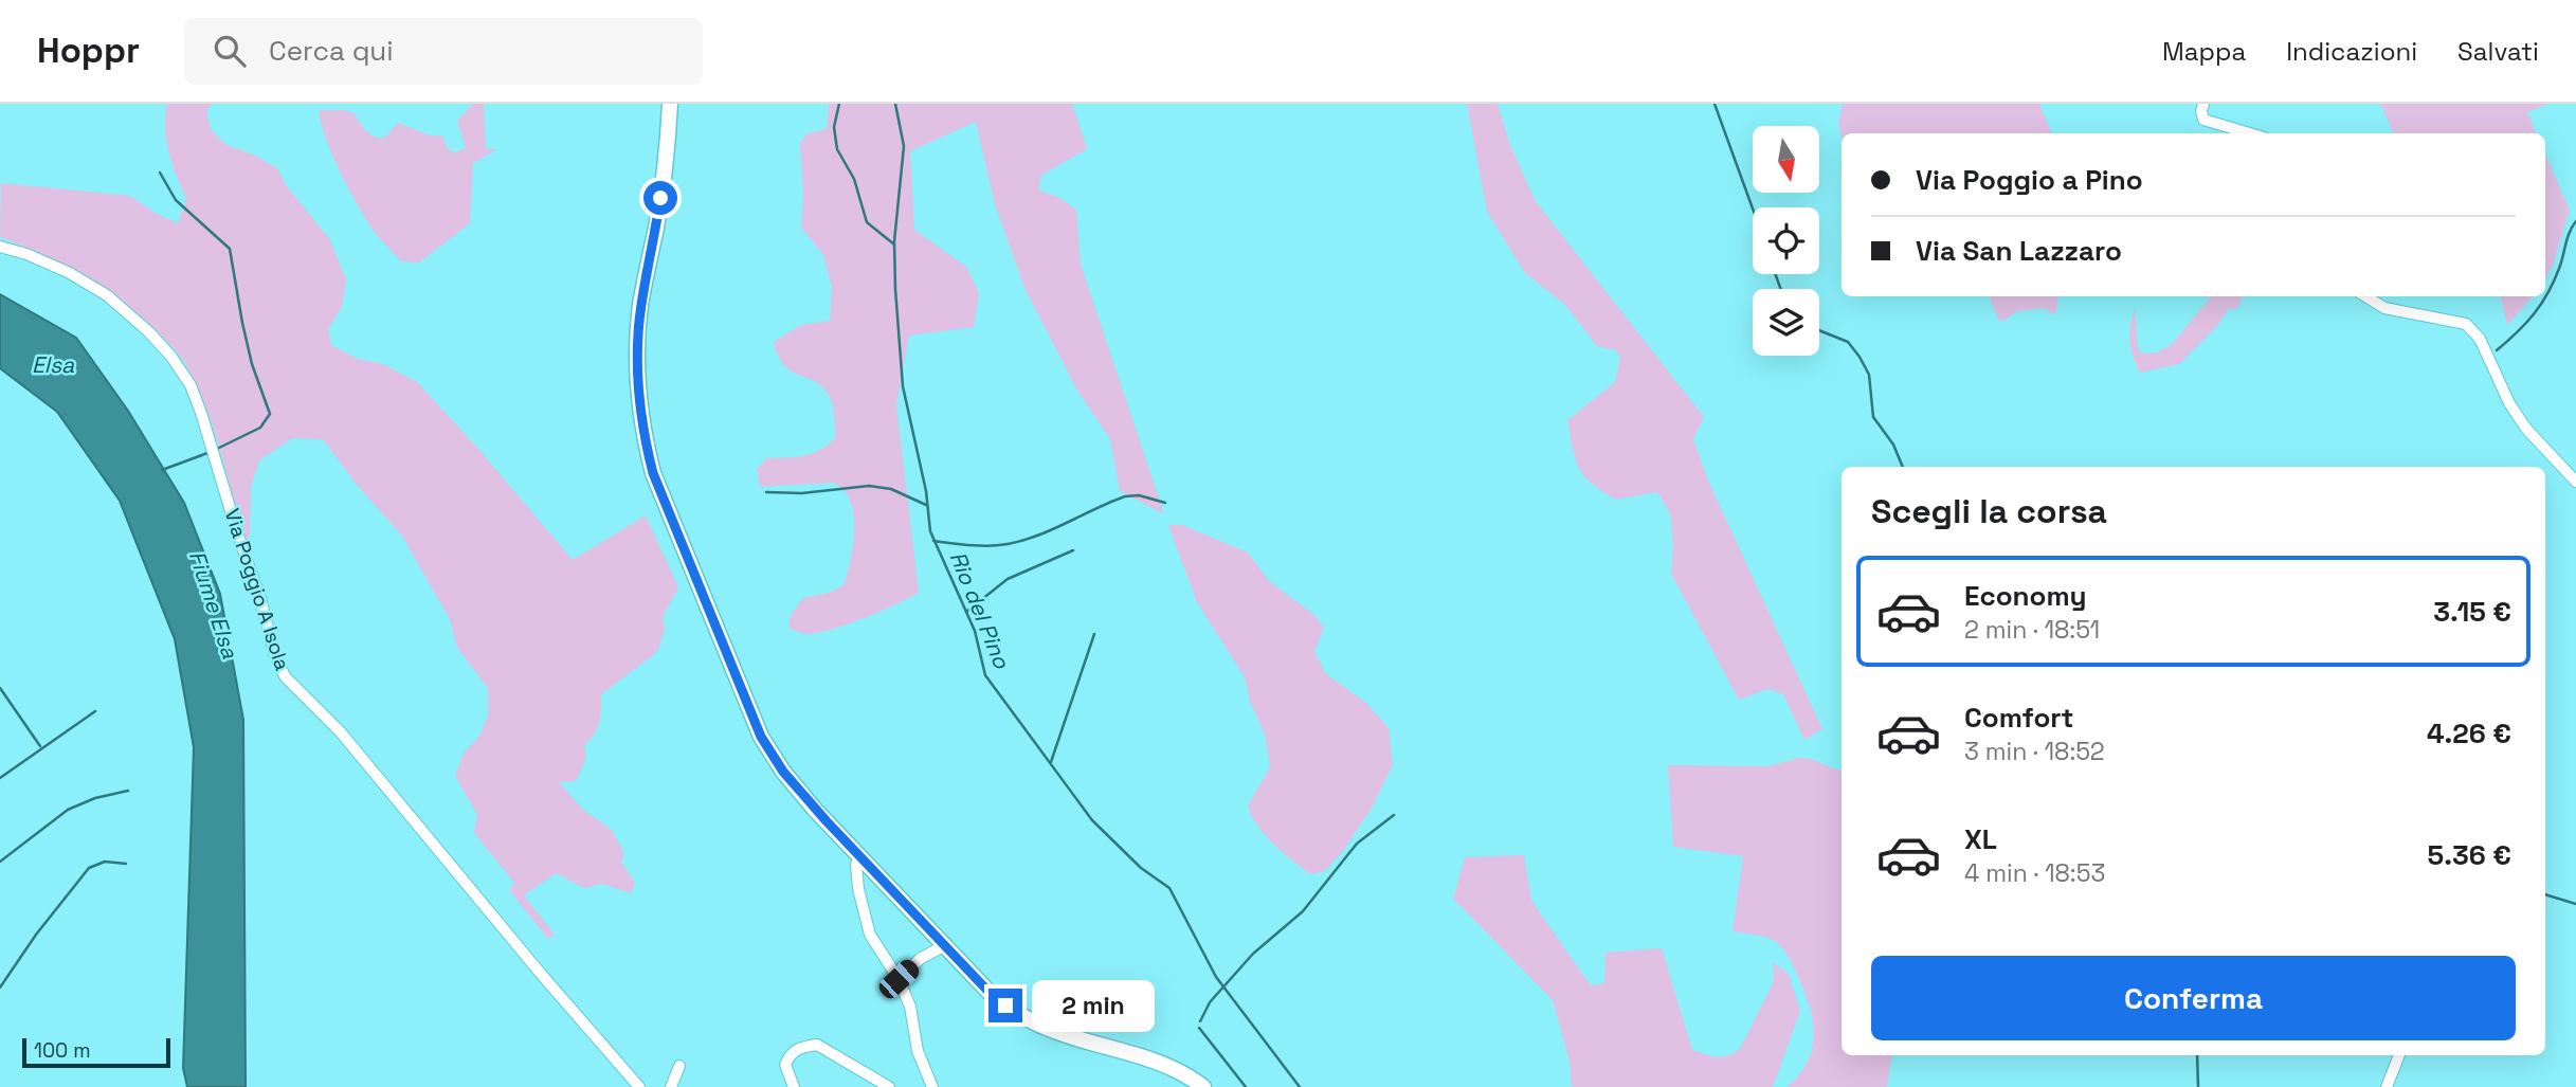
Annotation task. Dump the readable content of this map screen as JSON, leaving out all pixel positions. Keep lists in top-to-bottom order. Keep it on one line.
{"streets":{"street":["Via Poggio A Isola"]},"water":["Elsa","Fiume Elsa","Rio del Pino"],"scale_bar":"100 m","north":"bottom","page":{"header":"Hoppr","search":"Cerca qui","nav":["Mappa","Indicazioni","Salvati"],"banner":["Via Poggio a Pino","Via San Lazzaro"],"heading":"Scegli la corsa","list":[{"name":"Economy","note":"2 min · 18:51","value":"3.15 €"},{"name":"Comfort","note":"3 min · 18:52","value":"4.26 €"},{"name":"XL","note":"4 min · 18:53","value":"5.36 €"}],"buttons":"Conferma","bubble":"2 min","scale":"100 m"}}
